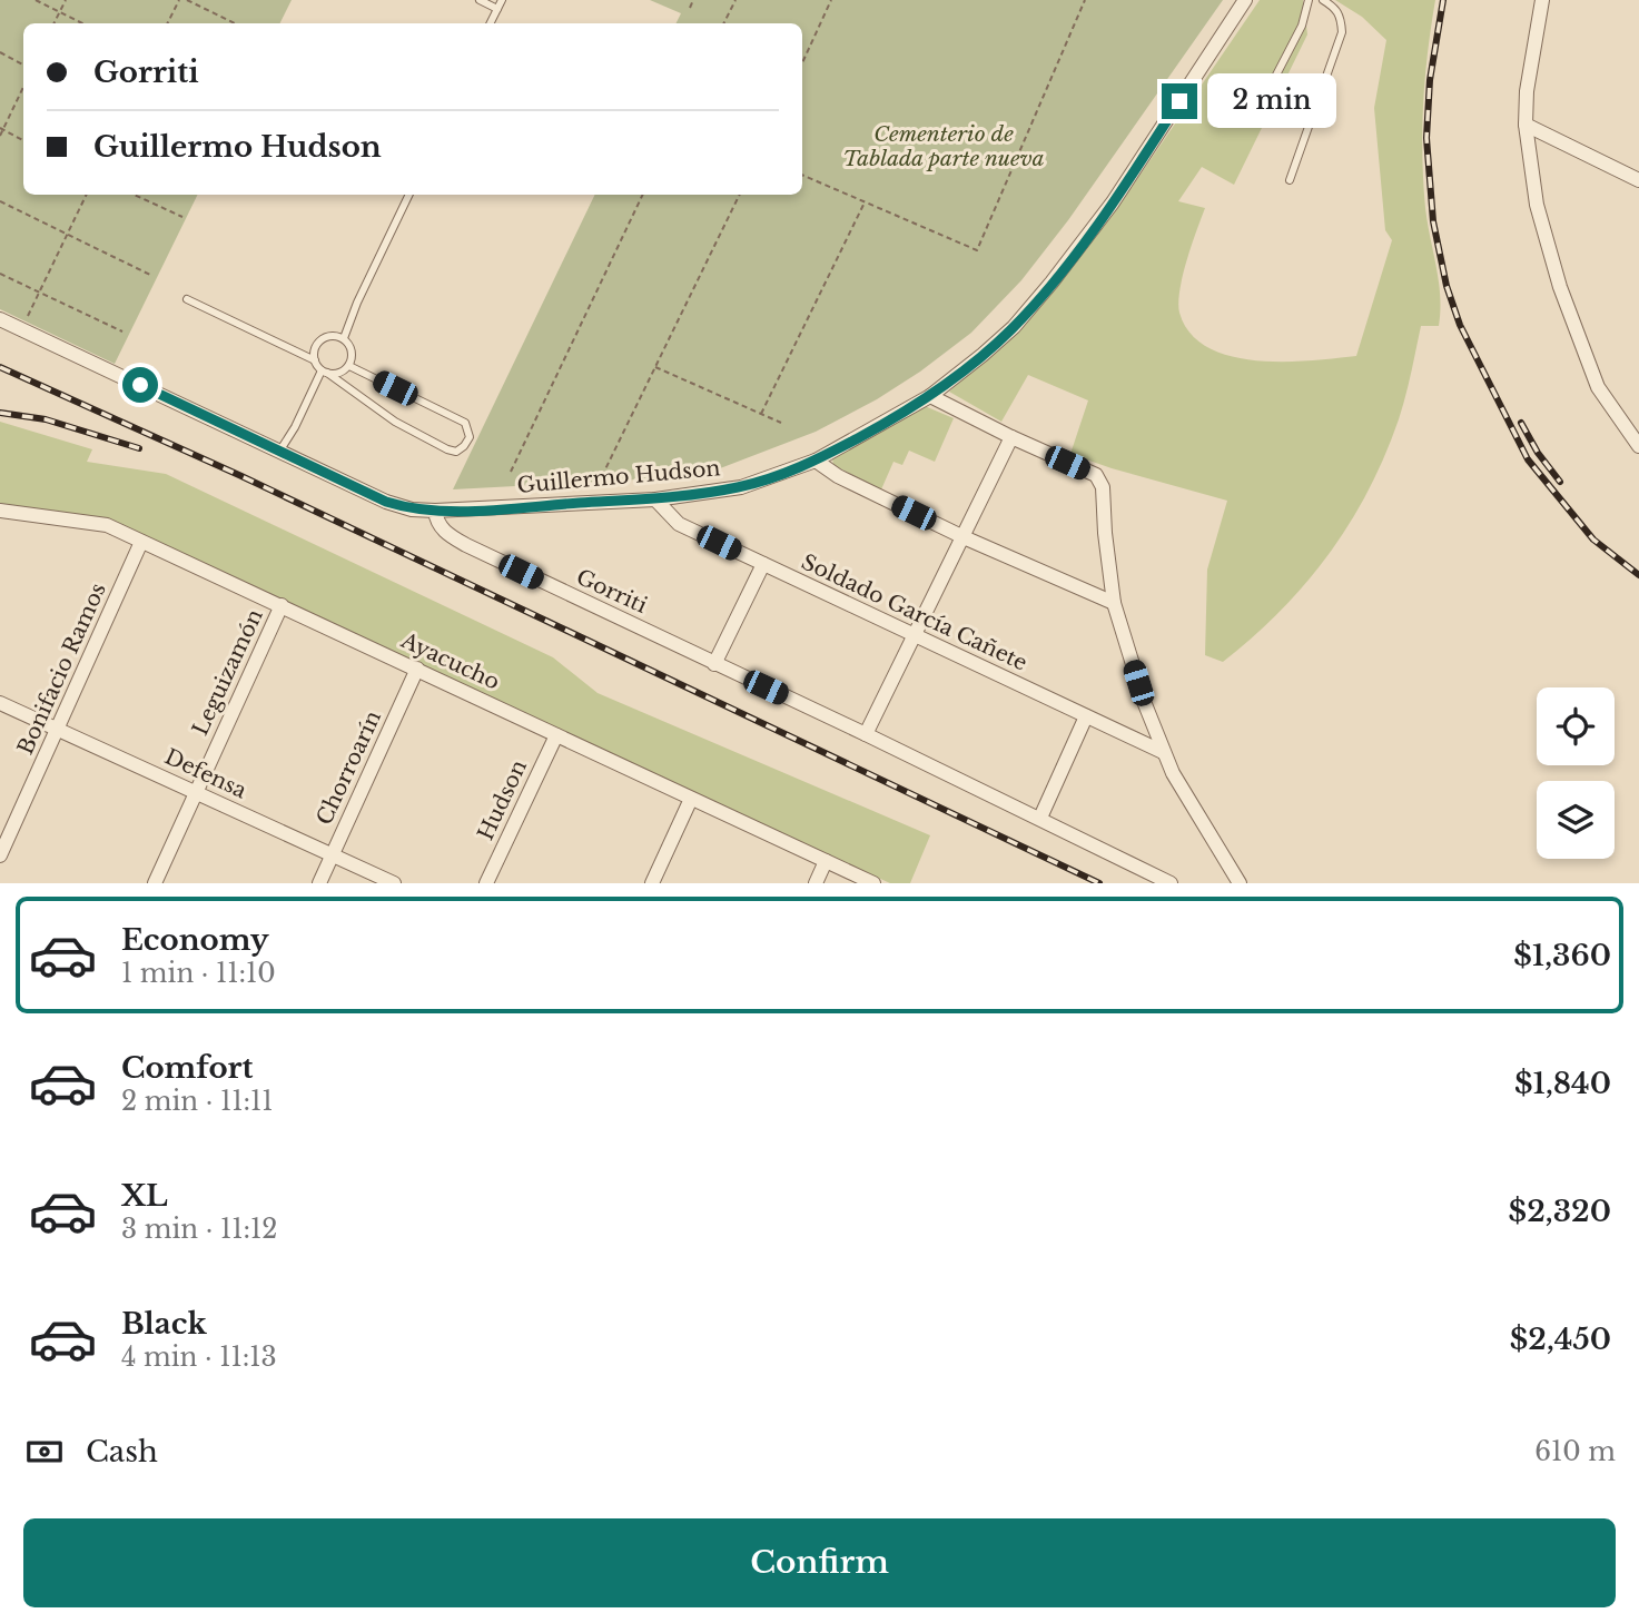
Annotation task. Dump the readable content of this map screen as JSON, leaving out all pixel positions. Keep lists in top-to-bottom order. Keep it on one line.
{"streets":{"street":["Guillermo Hudson","Gorriti","Soldado García Cañete","Ayacucho","Bonifacio Ramos","Leguizamón","Chorroarín","Defensa","Hudson"]},"crossings":[["Guillermo Hudson","Gorriti"],["Guillermo Hudson","Soldado García Cañete"],["Ayacucho","Bonifacio Ramos"],["Ayacucho","Leguizamón"],["Ayacucho","Chorroarín"],["Ayacucho","Hudson"],["Bonifacio Ramos","Defensa"],["Leguizamón","Defensa"],["Chorroarín","Defensa"]],"parks":["Cementerio de Tablada parte nueva"],"page":{"banner":["Gorriti","Guillermo Hudson"],"bubble":"2 min","list":[{"name":"Economy","note":"1 min · 11:10","value":"$1,360"},{"name":"Comfort","note":"2 min · 11:11","value":"$1,840"},{"name":"XL","note":"3 min · 11:12","value":"$2,320"},{"name":"Black","note":"4 min · 11:13","value":"$2,450"}],"pay":["Cash","610 m"],"buttons":"Confirm"}}
